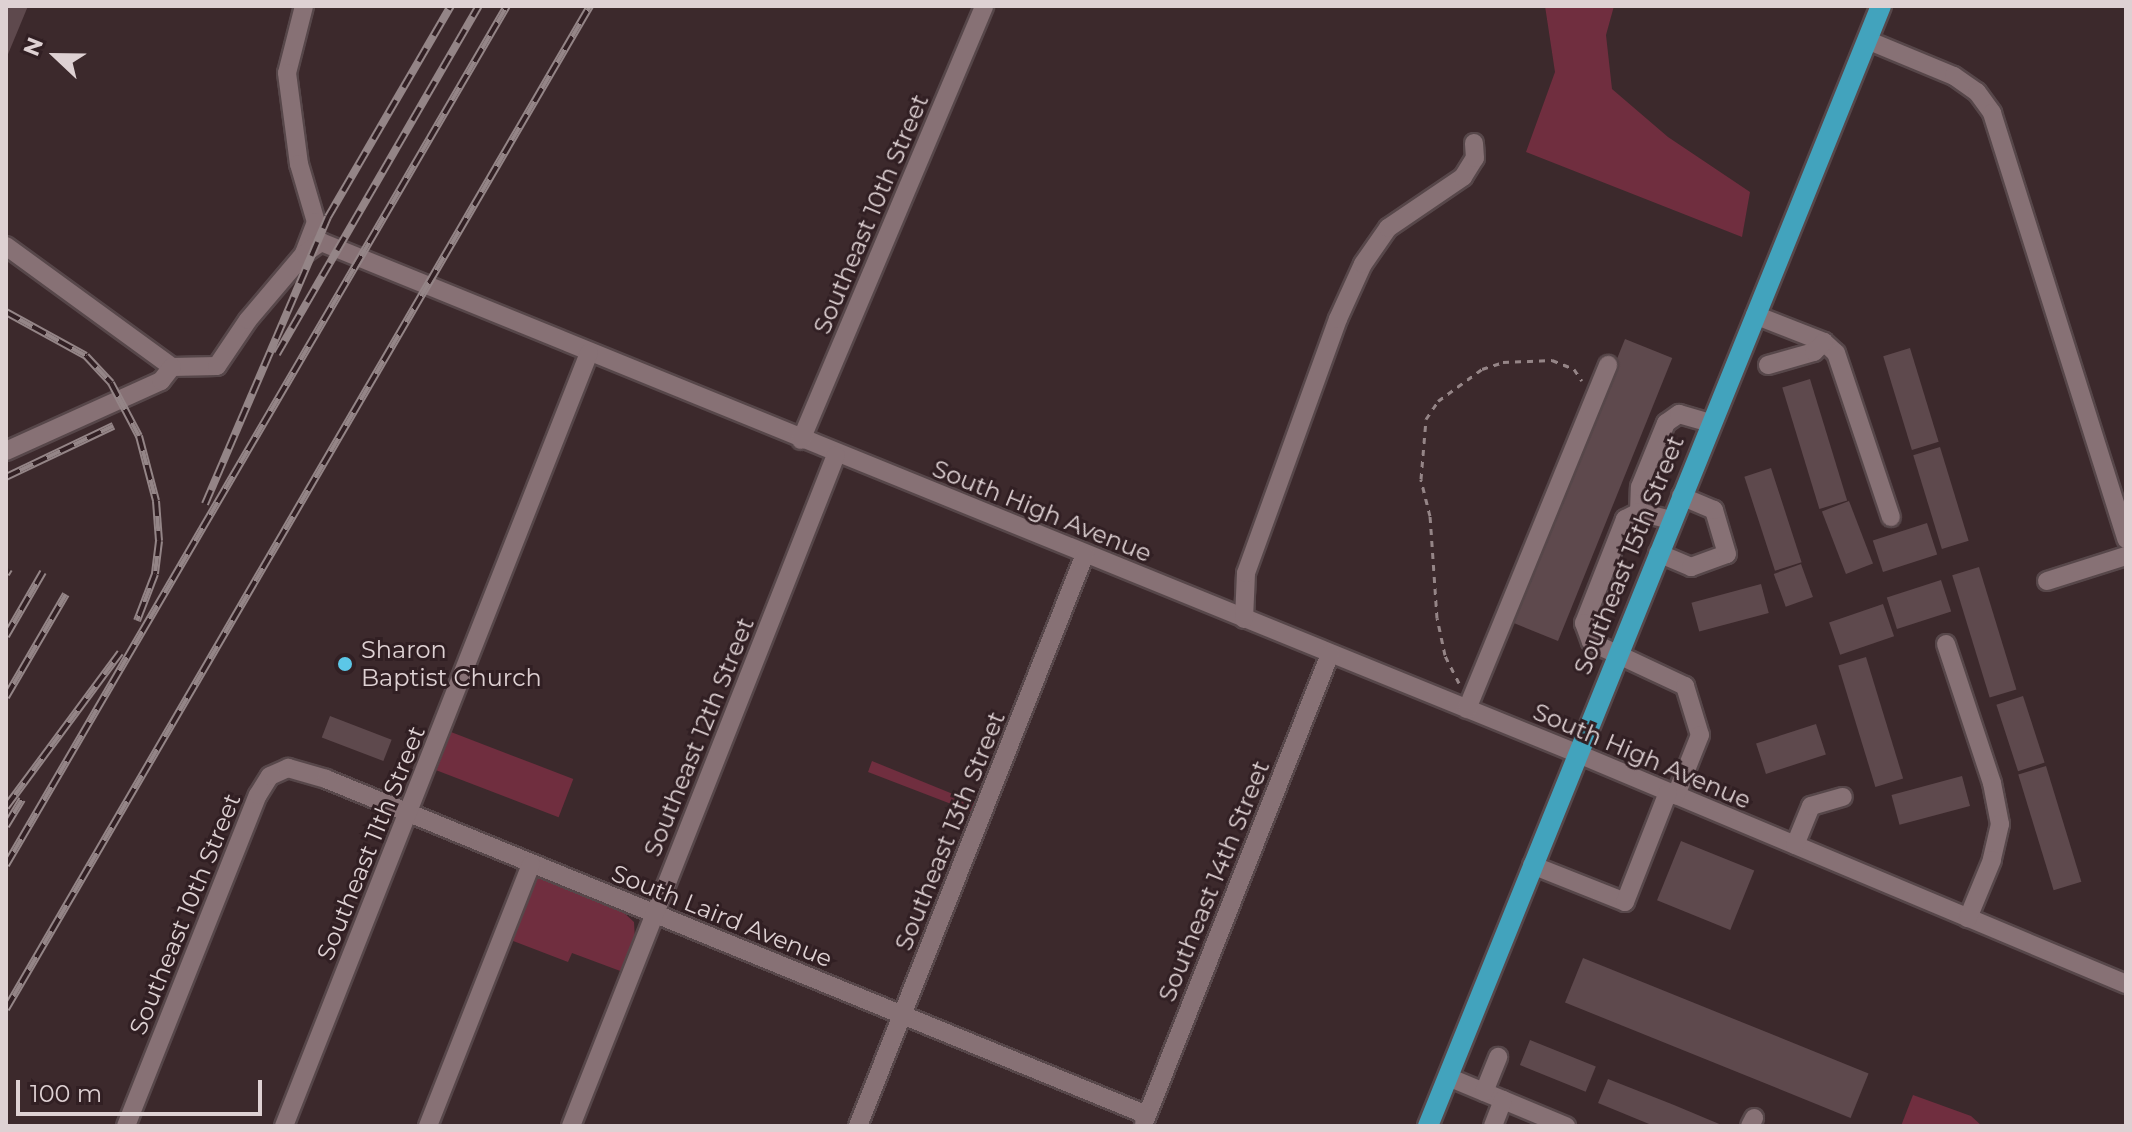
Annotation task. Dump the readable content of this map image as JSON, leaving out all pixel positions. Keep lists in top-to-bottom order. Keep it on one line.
{"streets":{"main road":["Southeast 15th Street"],"street":["Southeast 10th Street","South High Avenue","Southeast 12th Street","Southeast 13th Street","Southeast 11th Street","Southeast 14th Street","South Laird Avenue"]},"crossings":[["Southeast 10th Street","South High Avenue"],["Southeast 10th Street","South Laird Avenue"],["South High Avenue","Southeast 15th Street"],["South High Avenue","Southeast 12th Street"],["South High Avenue","Southeast 13th Street"],["South High Avenue","Southeast 11th Street"],["South High Avenue","Southeast 14th Street"],["Southeast 12th Street","South Laird Avenue"],["Southeast 13th Street","South Laird Avenue"],["Southeast 11th Street","South Laird Avenue"],["Southeast 14th Street","South Laird Avenue"]],"places":["Sharon Baptist Church"],"scale_bar":"100 m","north":"left"}
